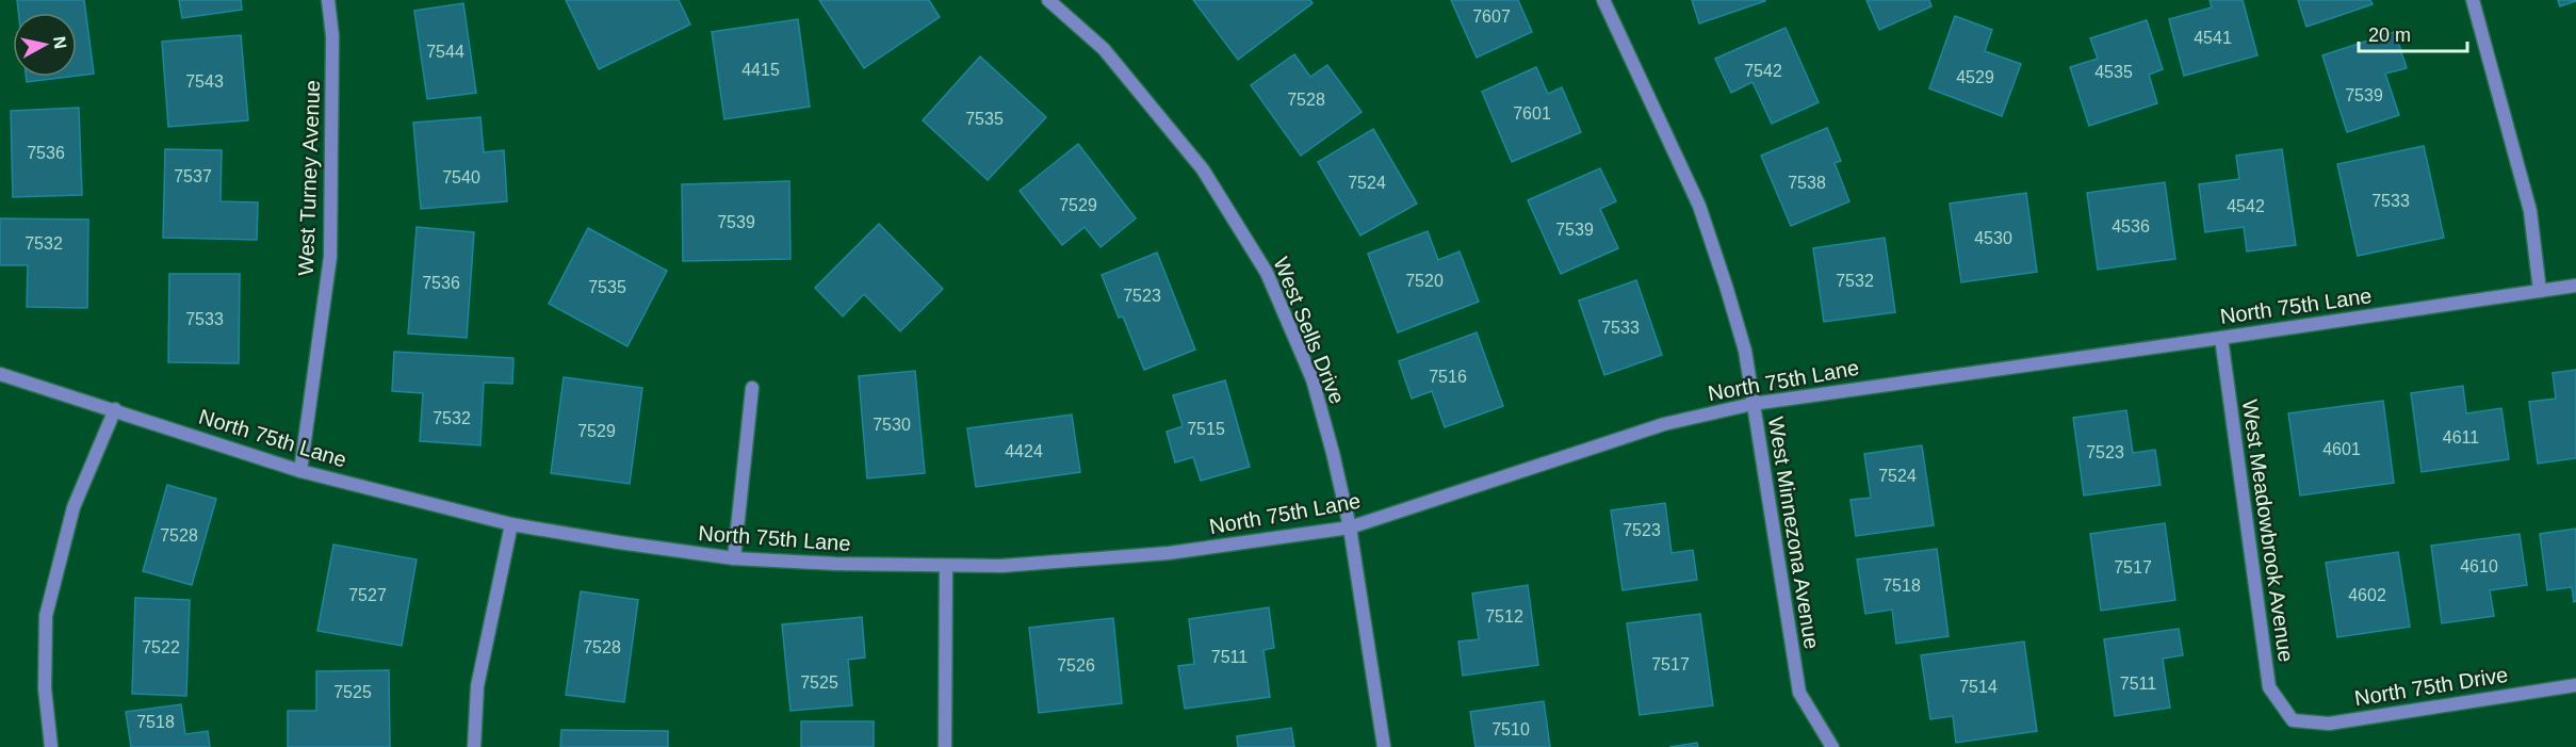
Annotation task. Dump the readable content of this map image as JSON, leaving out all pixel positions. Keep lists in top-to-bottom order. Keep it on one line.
{"streets":{"street":["West Turney Avenue","North 75th Lane","West Sells Drive","West Meadowbrook Avenue","West Minnezona Avenue","North 75th Drive"]},"crossings":[["West Turney Avenue","North 75th Lane"],["North 75th Lane","West Sells Drive"],["North 75th Lane","West Meadowbrook Avenue"],["North 75th Lane","West Minnezona Avenue"],["West Meadowbrook Avenue","North 75th Drive"]],"house_numbers":["7607","4541","7544","4415","7542","4535","4529","7543","7539","7528","7601","7535","7536","7537","7540","7524","7538","7533","7529","4542","7539","4536","7539","4530","7532","7520","7532","7536","7535","7523","7533","7533","7516","7532","7530","7515","7529","4611","4601","4424","7523","7524","7523","7528","4610","7517","7518","7527","4602","7512","7522","7528","7511","7517","7526","7525","7511","7514","7525","7518","7510"],"scale_bar":"20 m","north":"right"}
